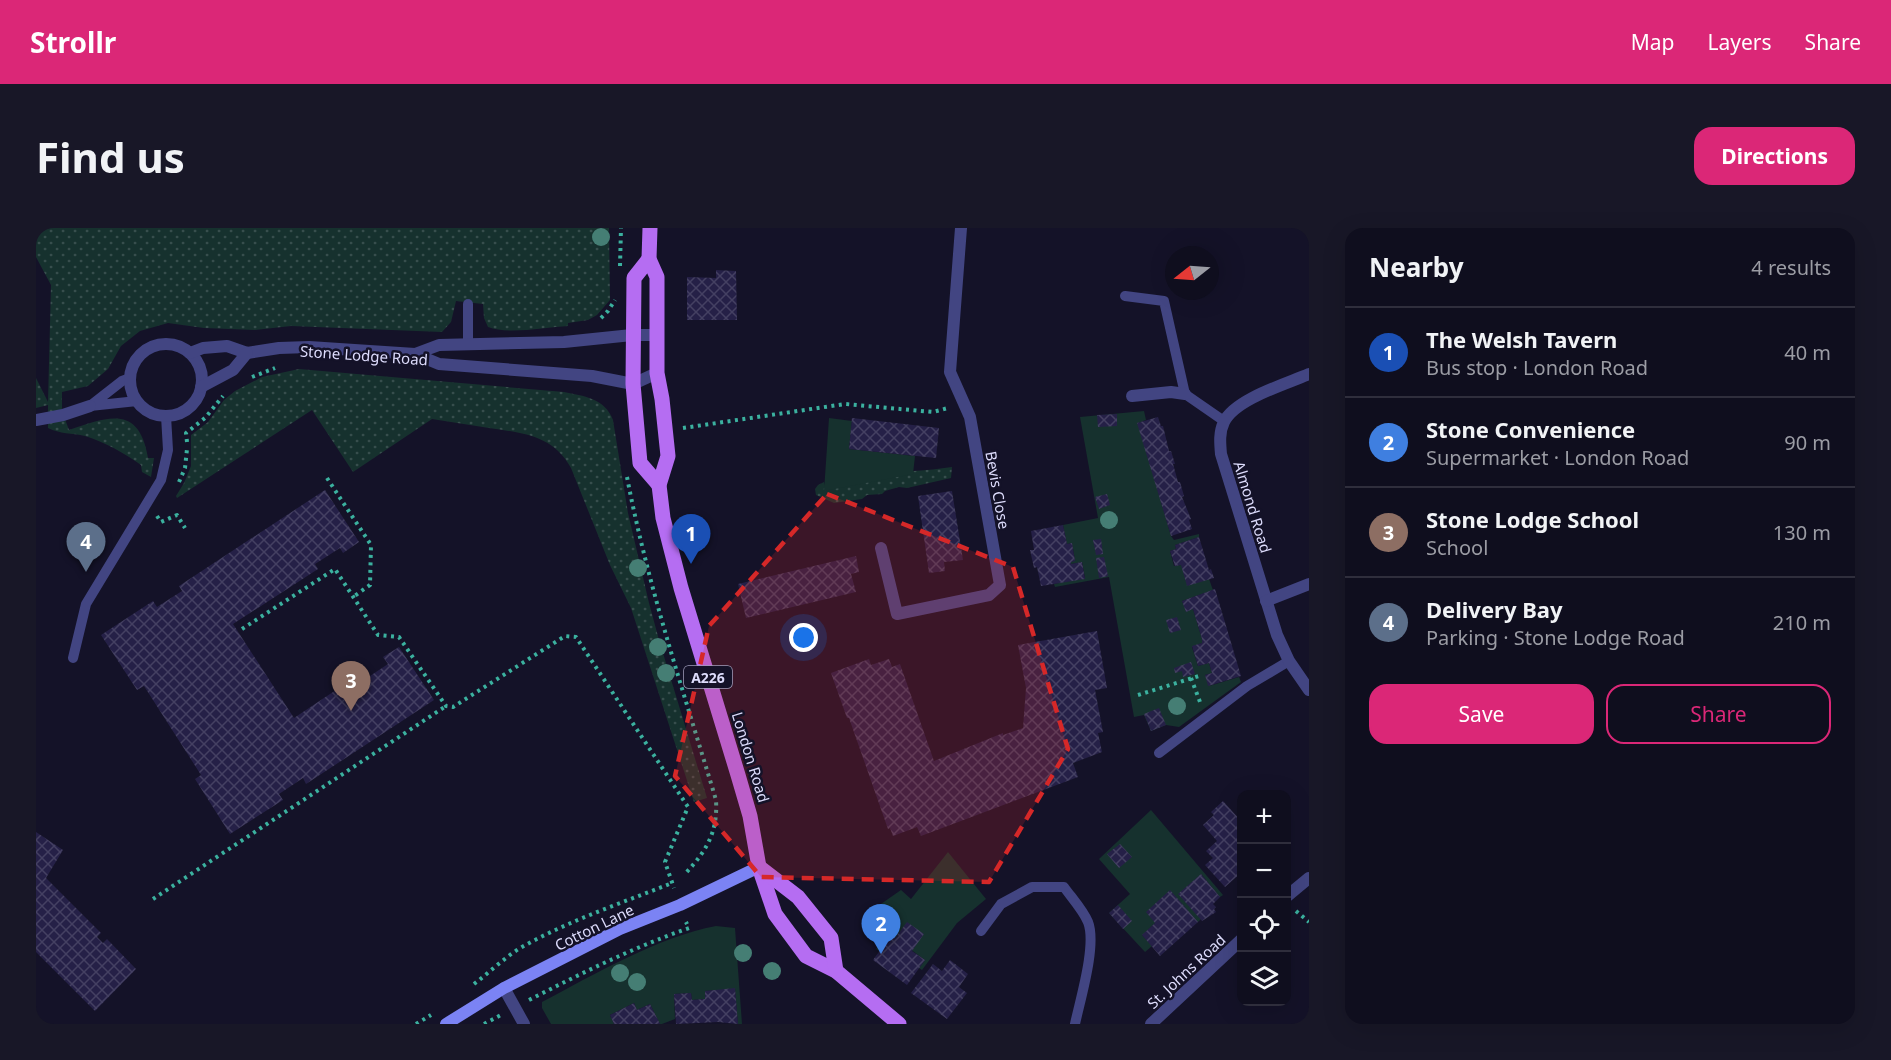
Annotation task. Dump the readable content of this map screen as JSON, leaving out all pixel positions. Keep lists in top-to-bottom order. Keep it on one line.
{"streets":{"main road":["A226","London Road","Cotton Lane"],"street":["Stone Lodge Road","Bevis Close","Almond Road","St. Johns Road"]},"crossings":[["Stone Lodge Road","London Road"],["London Road","Cotton Lane"]],"north":"left","page":{"header":"Strollr","nav":["Map","Layers","Share"],"buttons":["Directions",["Save","Share"]],"title":"Find us","heading":["Nearby","4 results"],"list":[{"mark":"1","name":"The Welsh Tavern","note":"Bus stop · London Road","value":"40 m"},{"mark":"2","name":"Stone Convenience","note":"Supermarket · London Road","value":"90 m"},{"mark":"3","name":"Stone Lodge School","note":"School","value":"130 m"},{"mark":"4","name":"Delivery Bay","note":"Parking · Stone Lodge Road","value":"210 m"}],"pins":["1","4","3","2"],"map_buttons":["+","−"]}}
